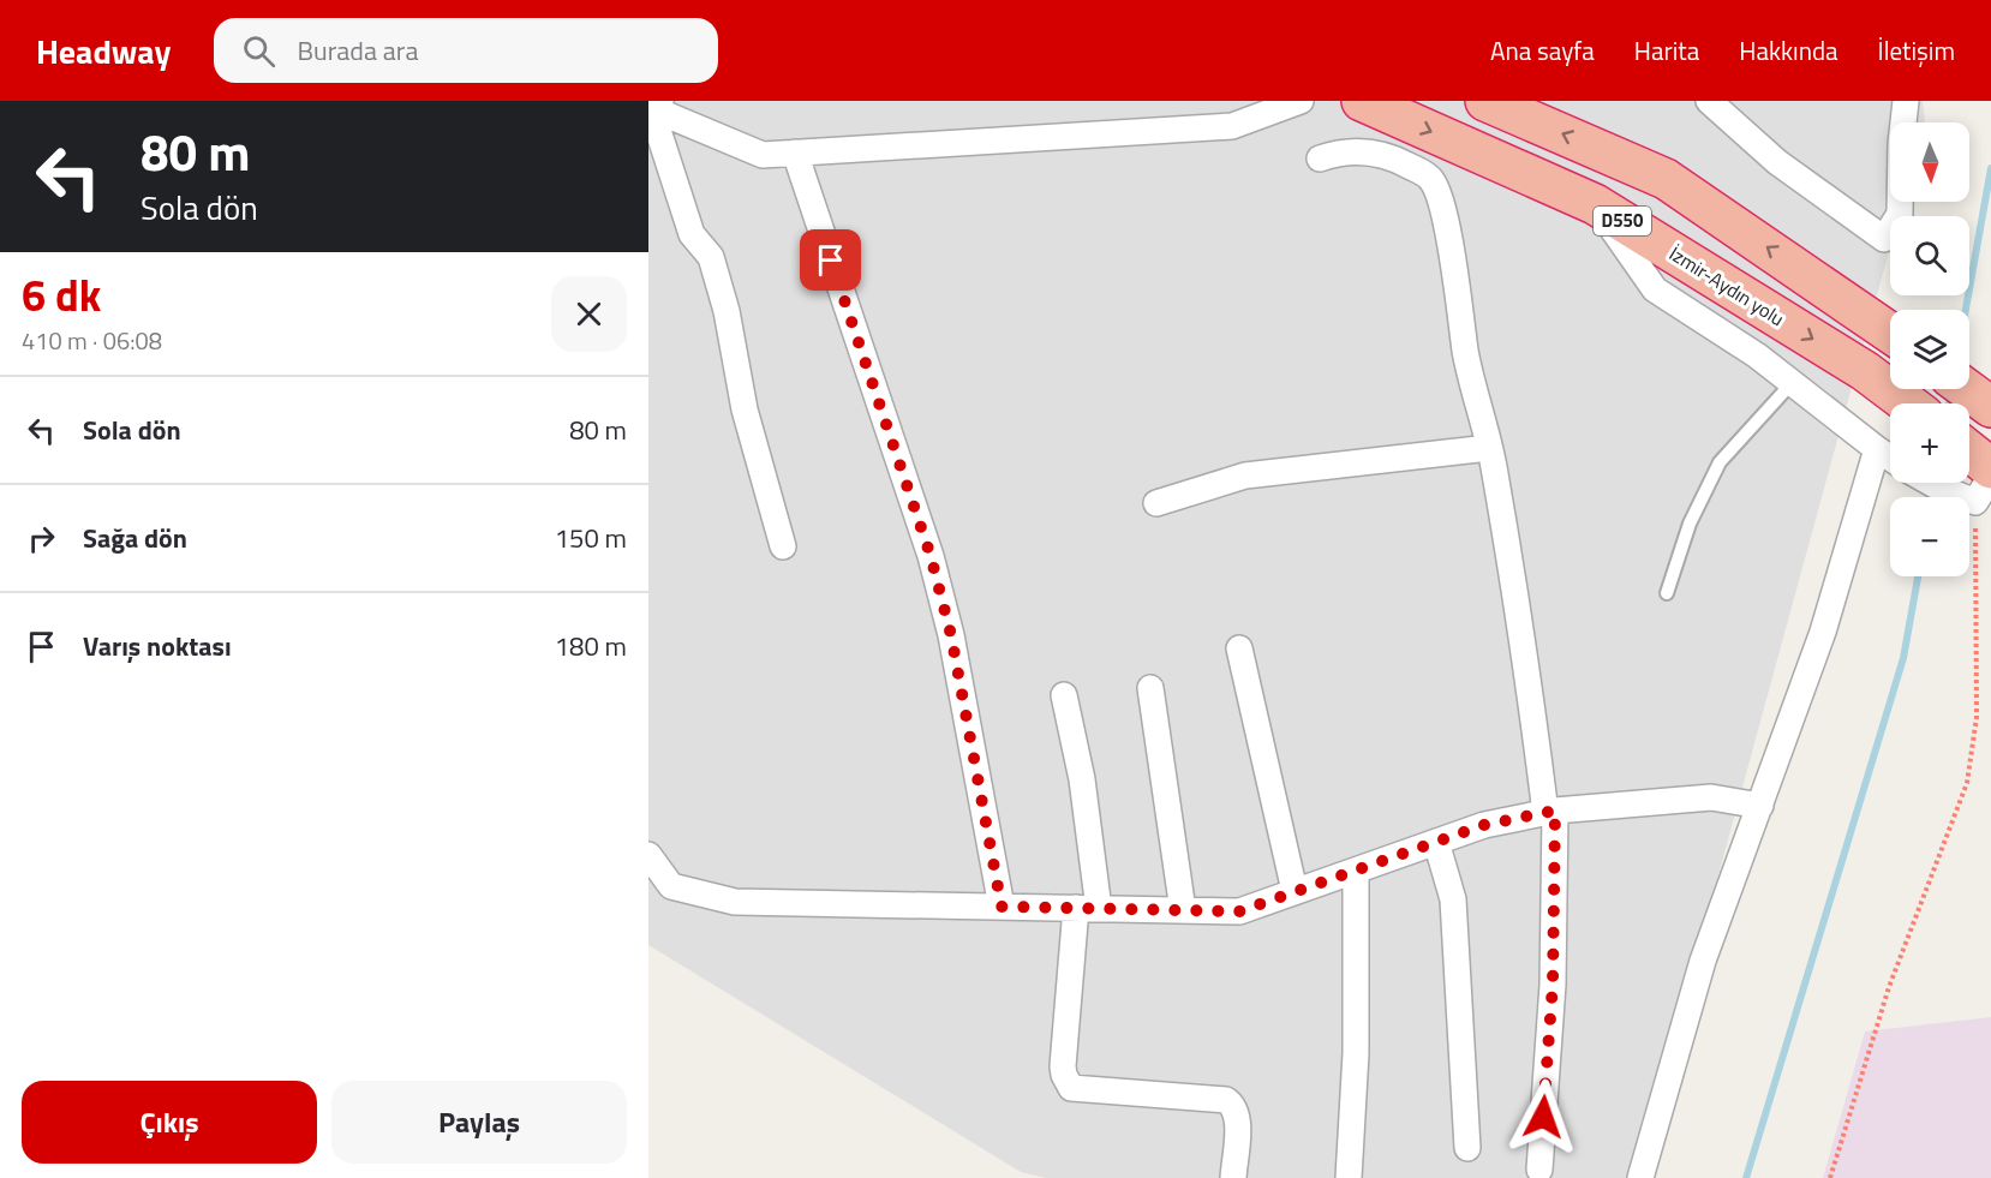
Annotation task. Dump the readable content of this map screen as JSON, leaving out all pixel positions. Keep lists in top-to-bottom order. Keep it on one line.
{"streets":{"highway":["D550","İzmir-Aydın yolu"]},"north":"bottom","page":{"header":"Headway","search":"Burada ara","nav":["Ana sayfa","Harita","Hakkında","İletişim"],"turn":["80 m","Sola dön"],"map_buttons":["+","−"],"heading":["6 dk","410 m · 06:08"],"list":[{"name":"Sola dön","value":"80 m"},{"name":"Sağa dön","value":"150 m"},{"name":"Varış noktası","value":"180 m"}],"buttons":["Çıkış","Paylaş"]}}
